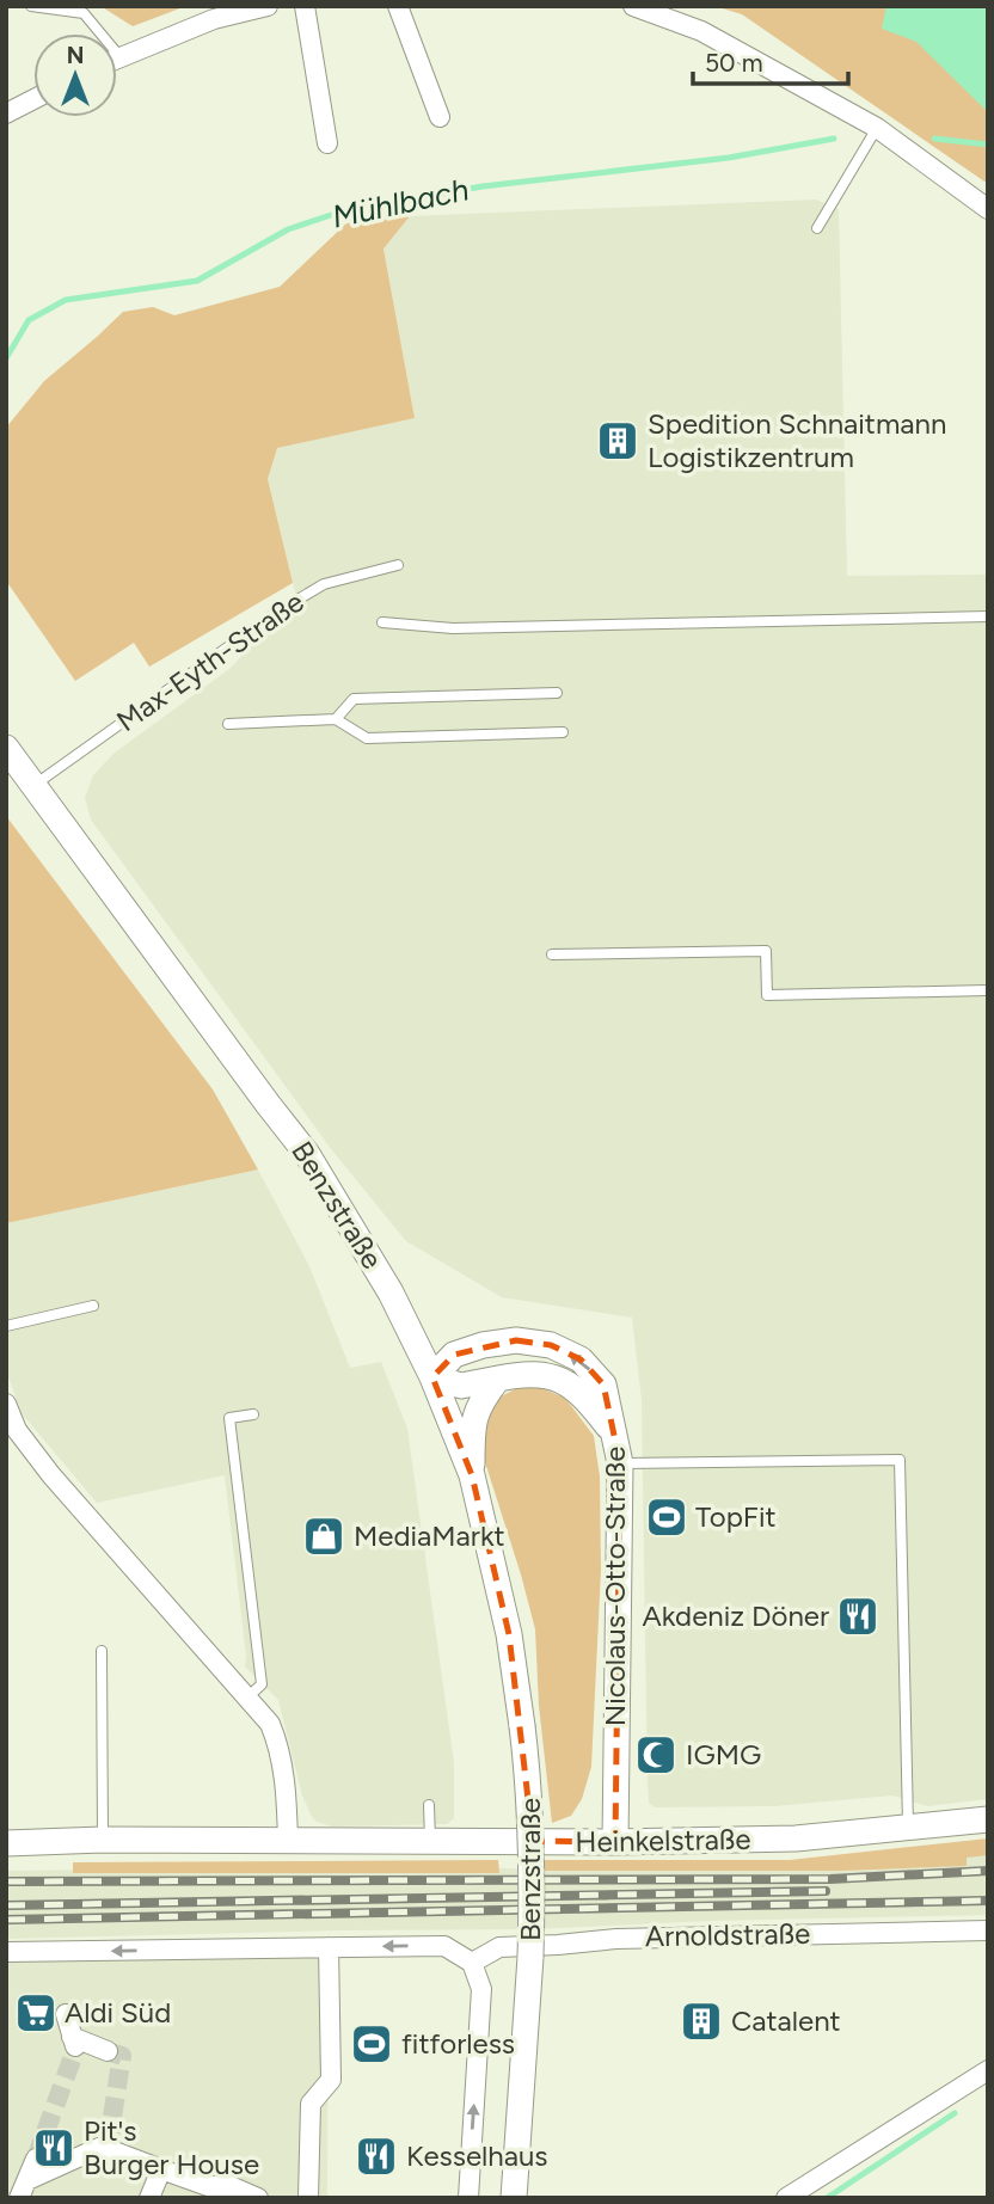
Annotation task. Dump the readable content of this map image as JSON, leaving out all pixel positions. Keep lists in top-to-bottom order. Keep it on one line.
{"streets":{"main road":["Benzstraße","Nicolaus-Otto-Straße","Heinkelstraße"],"street":["Arnoldstraße"],"lane":["Max-Eyth-Straße"]},"crossings":[["Max-Eyth-Straße","Benzstraße"],["Benzstraße","Nicolaus-Otto-Straße"],["Nicolaus-Otto-Straße","Heinkelstraße"]],"water":["Mühlbach"],"places":{"building":["Spedition Schnaitmann Logistikzentrum","Catalent"],"sports":["TopFit","fitforless"],"shop":["MediaMarkt"],"restaurant":["Akdeniz Döner","Pit's Burger House","Kesselhaus"],"mosque":["IGMG"],"supermarket":["Aldi Süd"]},"scale_bar":"50 m","north":"top"}
